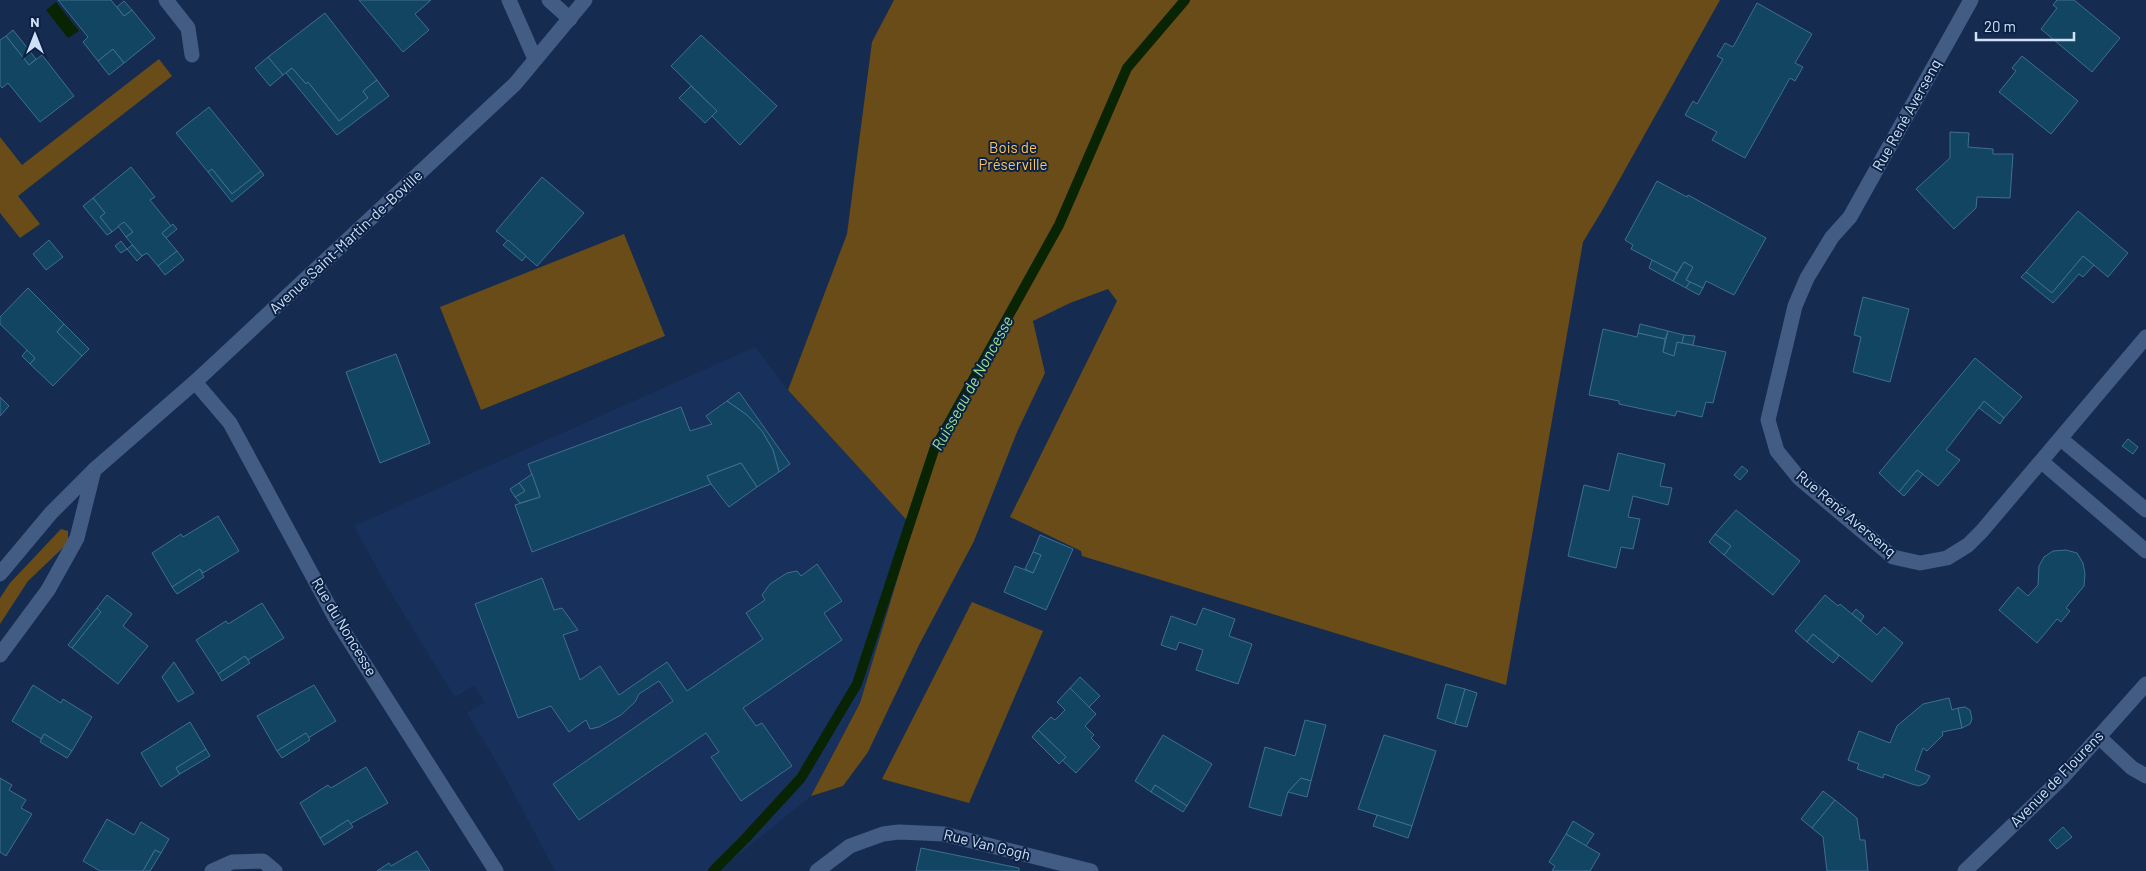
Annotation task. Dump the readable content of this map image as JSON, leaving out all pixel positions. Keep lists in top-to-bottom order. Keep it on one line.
{"streets":{"street":["Rue René Aversenq","Avenue Saint-Martin-de-Boville","Rue du Noncesse","Avenue de Flourens","Rue Van Gogh"]},"crossings":[["Avenue Saint-Martin-de-Boville","Rue du Noncesse"]],"water":["Ruisseau de Noncesse"],"parks":["Bois de Préserville"],"scale_bar":"20 m","north":"top"}
